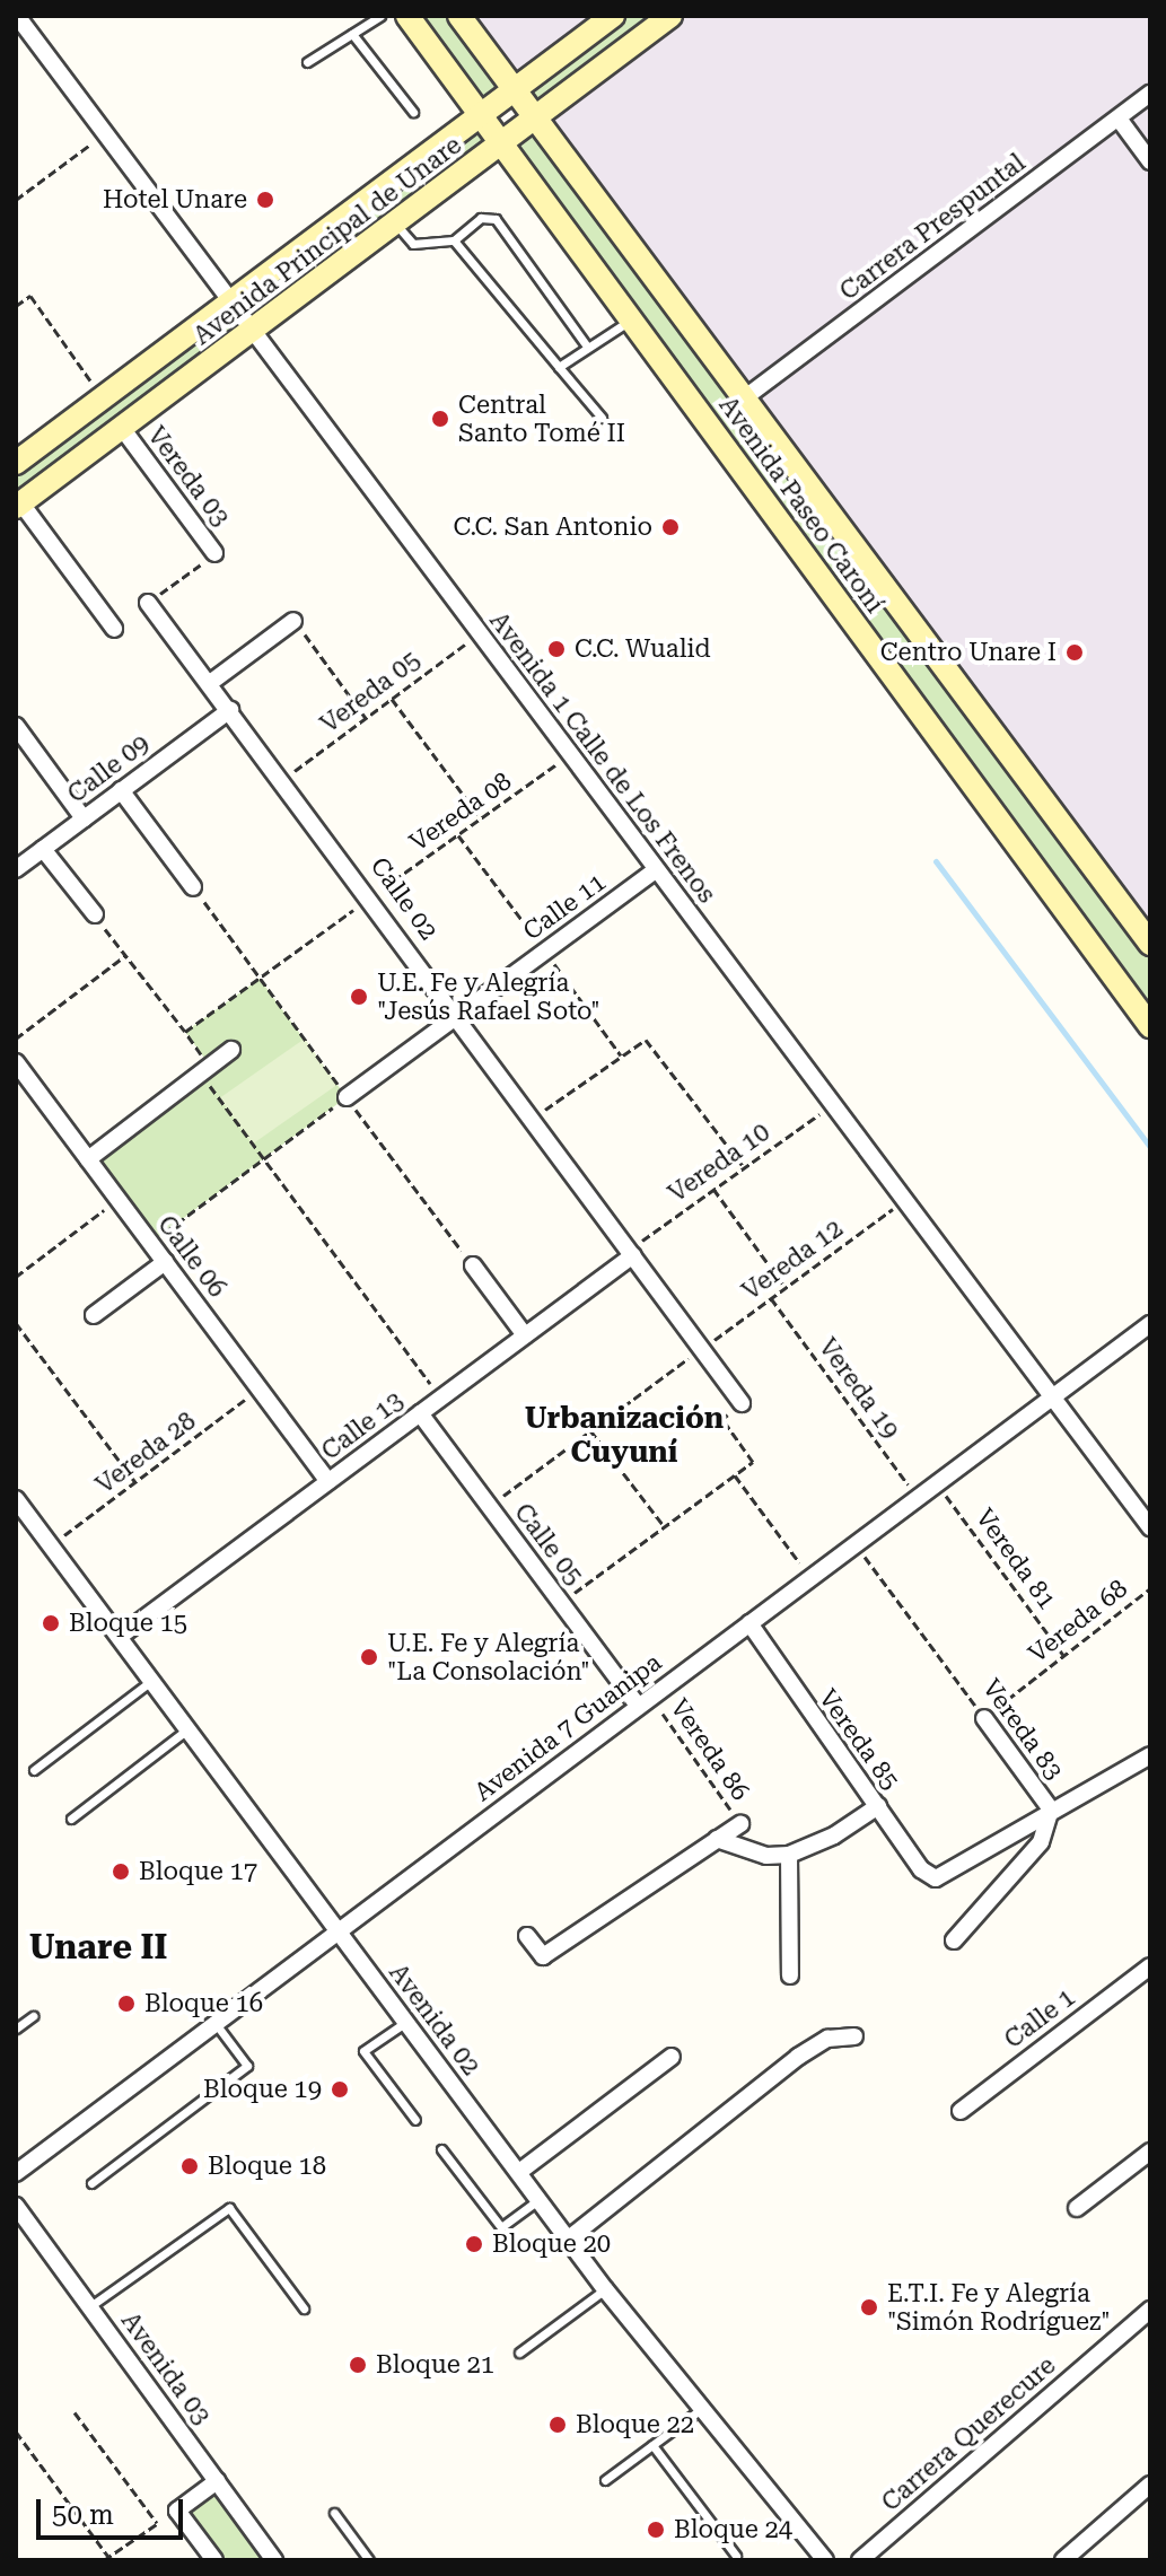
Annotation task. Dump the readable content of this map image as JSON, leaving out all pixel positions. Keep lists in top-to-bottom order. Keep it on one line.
{"streets":{"street":["Carrera Prespuntal","Avenida Principal de Unare","Vereda 03","Avenida Paseo Caroní","Avenida 1 Calle de Los Frenos","Calle 09","Calle 02","Calle 11","Calle 06","Calle 13","Calle 05","Avenida 7 Guanipa","Vereda 83","Vereda 85","Calle 1","Avenida 02","Avenida 03","Carrera Querecure"],"path":["Vereda 05","Vereda 08","Vereda 10","Vereda 12","Vereda 19","Vereda 28","Vereda 81","Vereda 68","Vereda 86"]},"crossings":[["Carrera Prespuntal","Avenida Paseo Caroní"],["Avenida Principal de Unare","Vereda 03"],["Avenida Principal de Unare","Avenida Paseo Caroní"],["Avenida Principal de Unare","Avenida 1 Calle de Los Frenos"],["Vereda 05","Avenida 1 Calle de Los Frenos"],["Vereda 05","Calle 02"],["Avenida 1 Calle de Los Frenos","Vereda 08"],["Avenida 1 Calle de Los Frenos","Calle 11"],["Avenida 1 Calle de Los Frenos","Vereda 10"],["Avenida 1 Calle de Los Frenos","Vereda 12"],["Avenida 1 Calle de Los Frenos","Avenida 7 Guanipa"],["Calle 09","Calle 02"],["Vereda 08","Calle 02"],["Calle 02","Calle 11"],["Calle 02","Vereda 10"],["Calle 02","Vereda 12"],["Calle 02","Calle 13"],["Vereda 10","Calle 13"],["Calle 06","Calle 13"],["Calle 06","Vereda 28"],["Vereda 12","Vereda 19"],["Vereda 12","Calle 05"],["Vereda 19","Avenida 7 Guanipa"],["Calle 13","Calle 05"],["Calle 13","Avenida 02"],["Vereda 28","Avenida 02"],["Calle 05","Avenida 7 Guanipa"],["Calle 05","Vereda 86"],["Vereda 81","Vereda 68"],["Vereda 81","Avenida 7 Guanipa"],["Vereda 68","Vereda 83"],["Avenida 7 Guanipa","Vereda 83"],["Avenida 7 Guanipa","Vereda 85"],["Avenida 7 Guanipa","Vereda 86"],["Avenida 7 Guanipa","Avenida 02"],["Vereda 83","Vereda 85"]],"districts":["Urbanización Cuyuní","Unare II"],"places":["Hotel Unare","Central Santo Tomé II","C.C. San Antonio","C.C. Wualid","Centro Unare I","U.E. Fe y Alegría \"Jesús Rafael Soto\"","Bloque 15","U.E. Fe y Alegría \"La Consolación\"","Bloque 17","Bloque 16","Bloque 19","Bloque 18","Bloque 20","E.T.I. Fe y Alegría \"Simón Rodríguez\"","Bloque 21","Bloque 22","Bloque 24"],"scale_bar":"50 m"}
